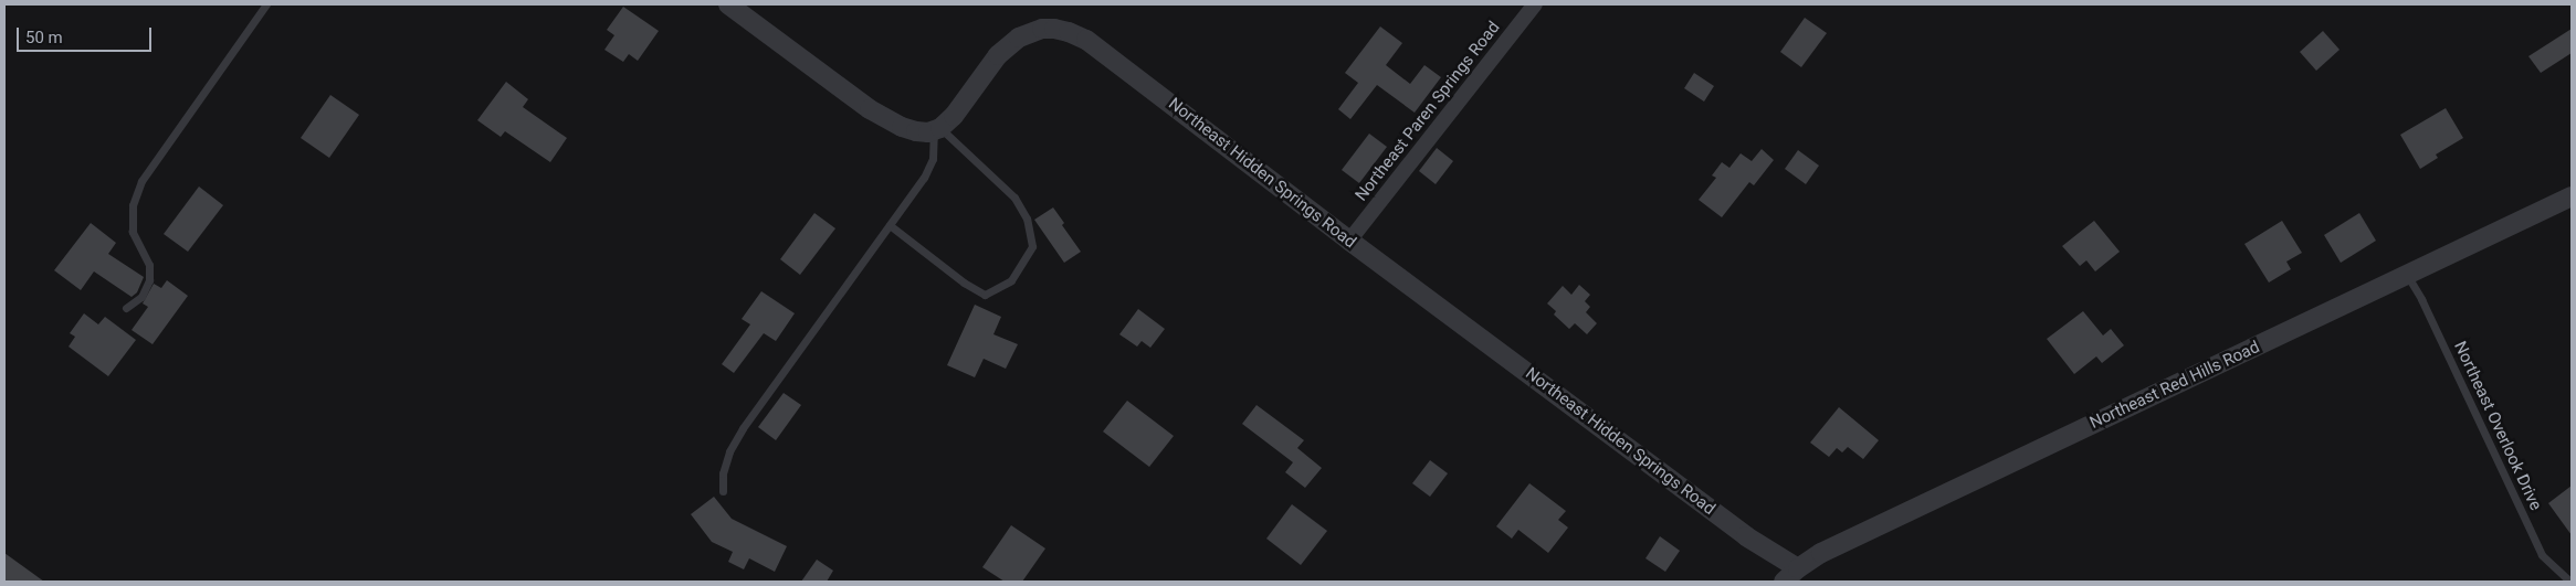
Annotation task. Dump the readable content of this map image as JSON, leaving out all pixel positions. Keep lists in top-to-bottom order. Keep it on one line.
{"streets":{"street":["Northeast Paren Springs Road","Northeast Hidden Springs Road","Northeast Red Hills Road"],"lane":["Northeast Overlook Drive"]},"crossings":[["Northeast Paren Springs Road","Northeast Hidden Springs Road"],["Northeast Hidden Springs Road","Northeast Red Hills Road"],["Northeast Red Hills Road","Northeast Overlook Drive"]],"scale_bar":"50 m"}
